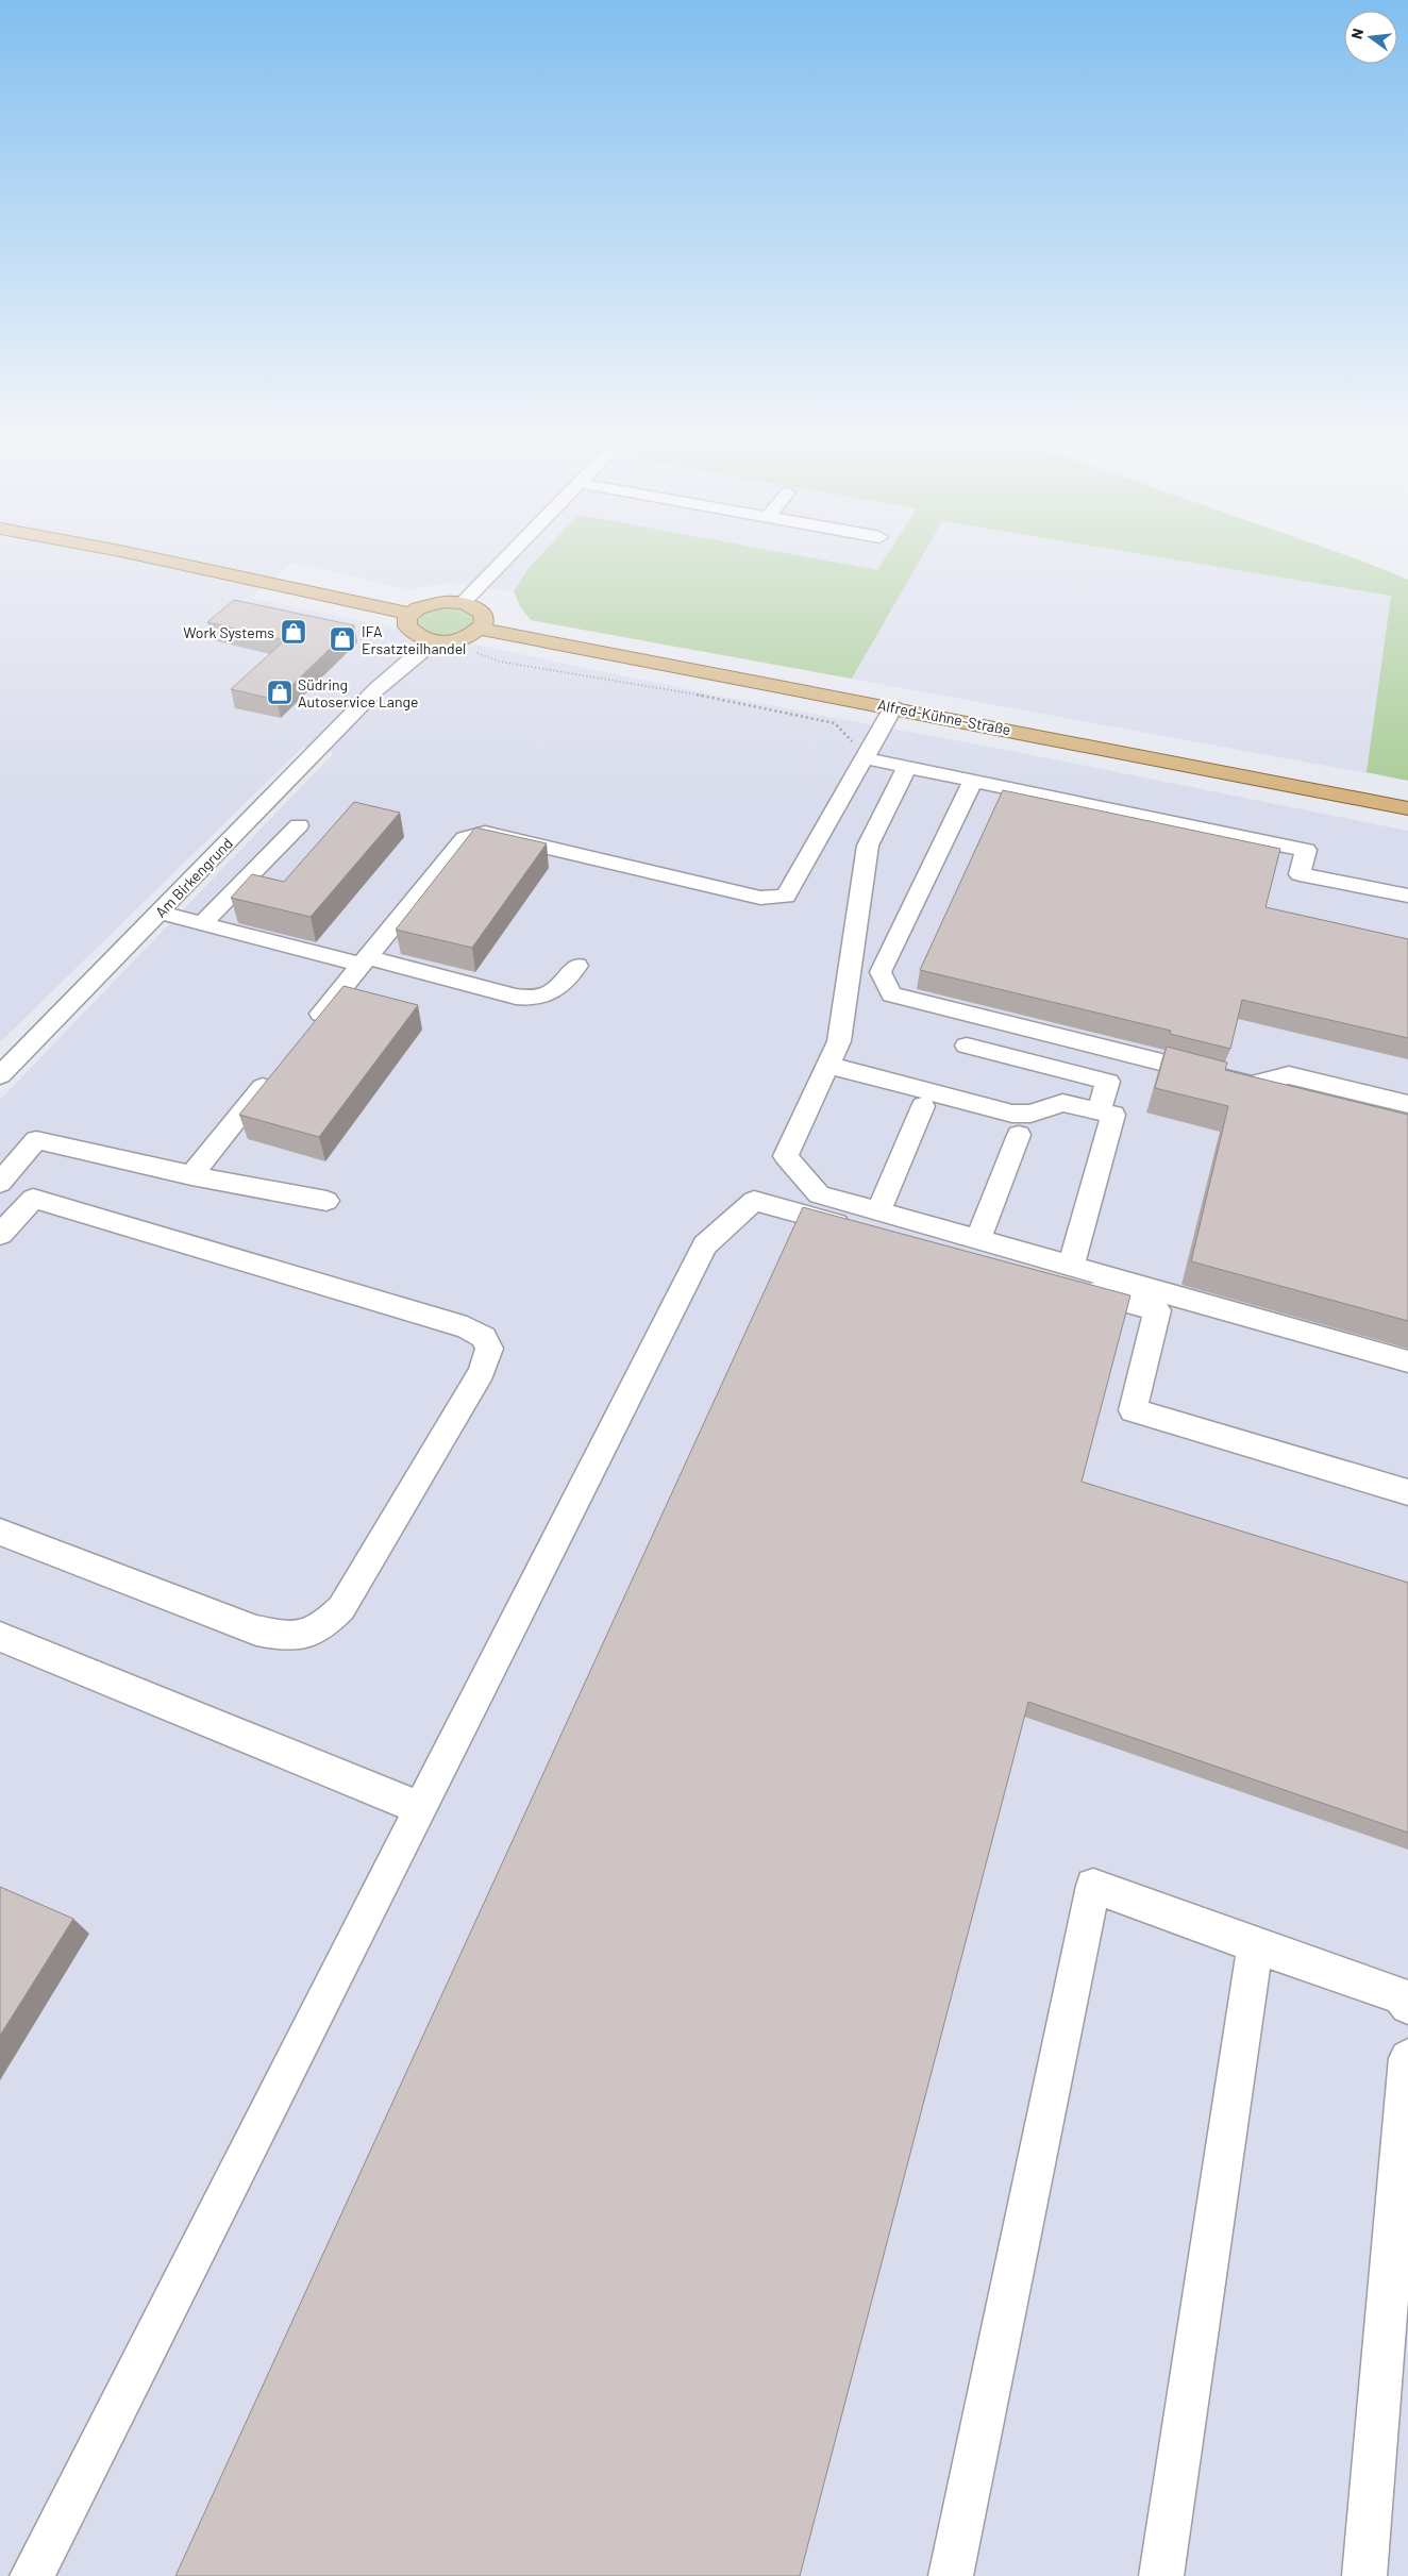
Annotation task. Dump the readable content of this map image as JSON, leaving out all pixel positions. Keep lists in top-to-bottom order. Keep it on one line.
{"streets":{"main road":["Alfred-Kühne-Straße"],"street":["Am Birkengrund"]},"places":{"shop":["Work Systems","IFA Ersatzteilhandel","Südring Autoservice Lange"]},"north":"left"}
